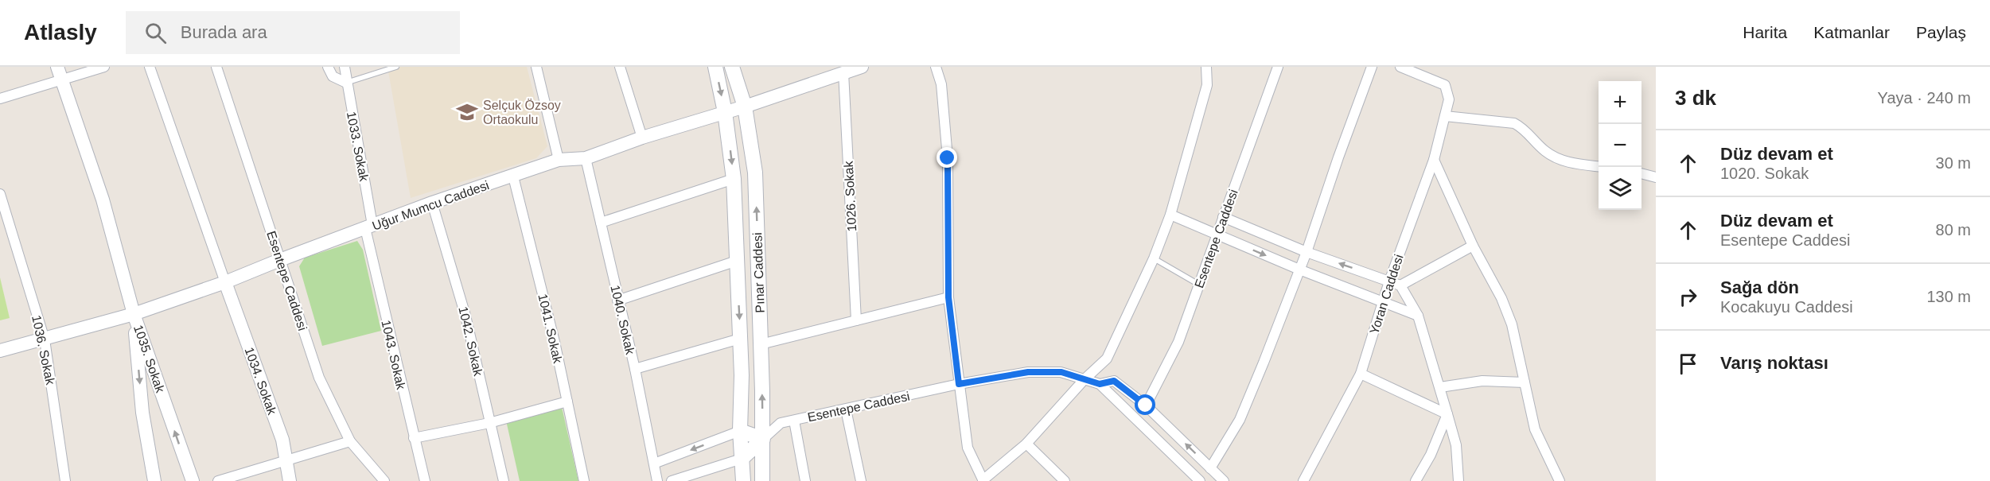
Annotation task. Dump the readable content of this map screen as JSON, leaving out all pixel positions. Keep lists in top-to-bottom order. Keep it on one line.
{"streets":{"main road":["Pınar Caddesi"],"street":["1033. Sokak","1026. Sokak","Uğur Mumcu Caddesi","Esentepe Caddesi","Yoran Caddesi","1040. Sokak","1041. Sokak","1042. Sokak","1036. Sokak","1043. Sokak","1035. Sokak","1034. Sokak"]},"crossings":[["1033. Sokak","Uğur Mumcu Caddesi"],["1033. Sokak","1043. Sokak"],["1026. Sokak","Uğur Mumcu Caddesi"],["Uğur Mumcu Caddesi","Esentepe Caddesi"],["Uğur Mumcu Caddesi","Pınar Caddesi"],["Uğur Mumcu Caddesi","1040. Sokak"],["Uğur Mumcu Caddesi","1041. Sokak"],["Uğur Mumcu Caddesi","1042. Sokak"],["Uğur Mumcu Caddesi","1036. Sokak"],["Uğur Mumcu Caddesi","1043. Sokak"],["Uğur Mumcu Caddesi","1035. Sokak"],["Uğur Mumcu Caddesi","1034. Sokak"],["Esentepe Caddesi","Pınar Caddesi"]],"places":{"school or university":["Selçuk Özsoy Ortaokulu"]},"page":{"header":"Atlasly","search":"Burada ara","nav":["Harita","Katmanlar","Paylaş"],"heading":["3 dk","Yaya · 240 m"],"map_buttons":["+","−"],"list":[["Düz devam et","1020. Sokak","30 m"],["Düz devam et","Esentepe Caddesi","80 m"],["Sağa dön","Kocakuyu Caddesi","130 m"],"Varış noktası"]}}
